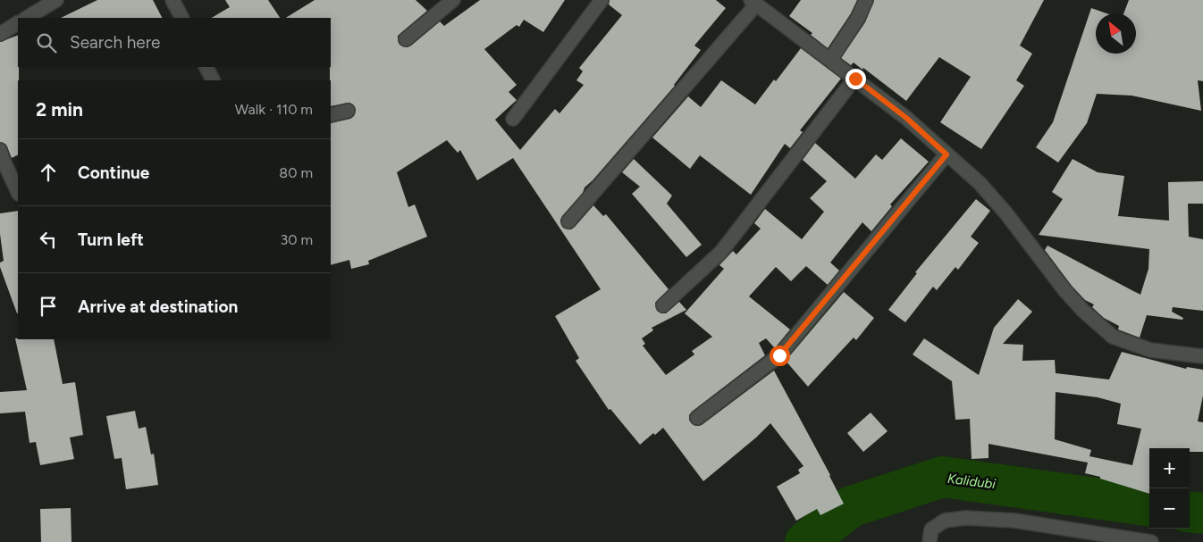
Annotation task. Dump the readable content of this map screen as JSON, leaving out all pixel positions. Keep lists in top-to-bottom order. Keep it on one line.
{"water":["Kalidubi"],"north":"top left","page":{"search":"Search here","heading":["2 min","Walk · 110 m"],"list":[["Continue","80 m"],["Turn left","30 m"],"Arrive at destination"],"map_buttons":["+","−"]}}
